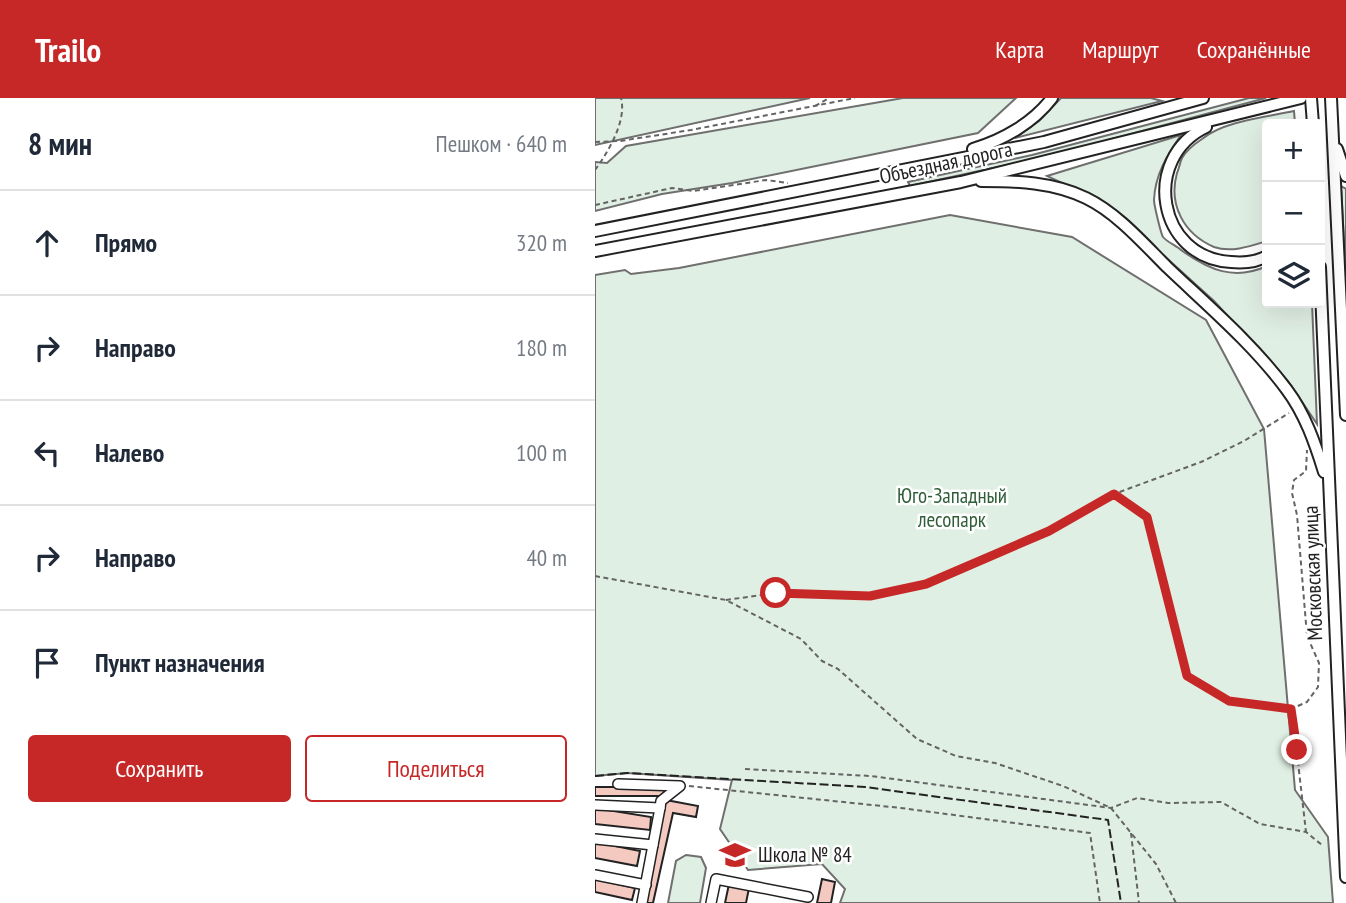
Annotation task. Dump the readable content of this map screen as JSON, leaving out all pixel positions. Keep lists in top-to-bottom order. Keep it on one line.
{"streets":{"main road":["Объездная дорога","Московская улица"]},"parks":["Юго-Западный лесопарк"],"places":{"school or university":["Школа № 84"]},"page":{"header":"Trailo","nav":["Карта","Маршрут","Сохранённые"],"heading":["8 мин","Пешком · 640 m"],"map_buttons":["+","−"],"list":[["Прямо","320 m"],["Направо","180 m"],["Налево","100 m"],["Направо","40 m"],"Пункт назначения"],"buttons":["Сохранить","Поделиться"]}}
